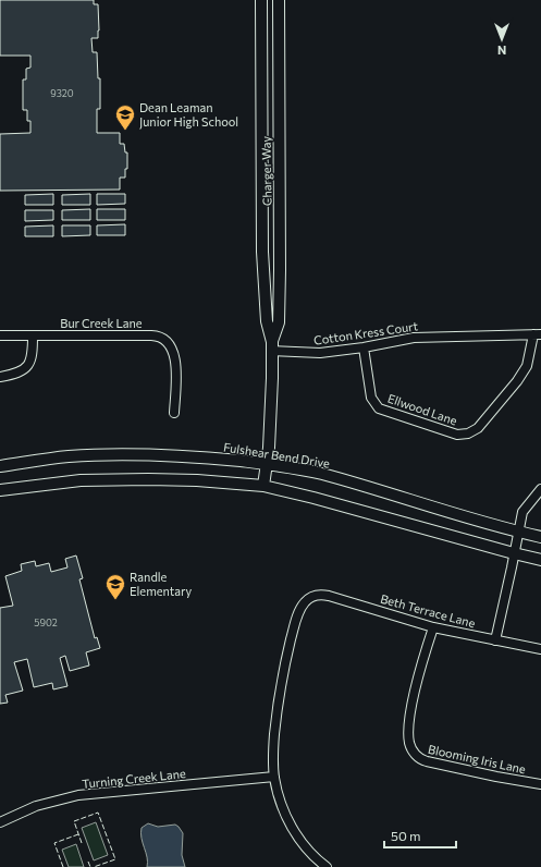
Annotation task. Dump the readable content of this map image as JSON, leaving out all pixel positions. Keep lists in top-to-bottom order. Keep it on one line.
{"streets":{"street":["Charger Way","Bur Creek Lane","Cotton Kress Court","Ellwood Lane","Fulshear Bend Drive","Beth Terrace Lane","Blooming Iris Lane","Turning Creek Lane"]},"crossings":[["Charger Way","Cotton Kress Court"],["Charger Way","Fulshear Bend Drive"],["Cotton Kress Court","Ellwood Lane"],["Beth Terrace Lane","Blooming Iris Lane"],["Beth Terrace Lane","Turning Creek Lane"]],"places":{"school or university":["Dean Leaman Junior High School","Randle Elementary"]},"house_numbers":["9320","5902"],"scale_bar":"50 m","north":"bottom"}
